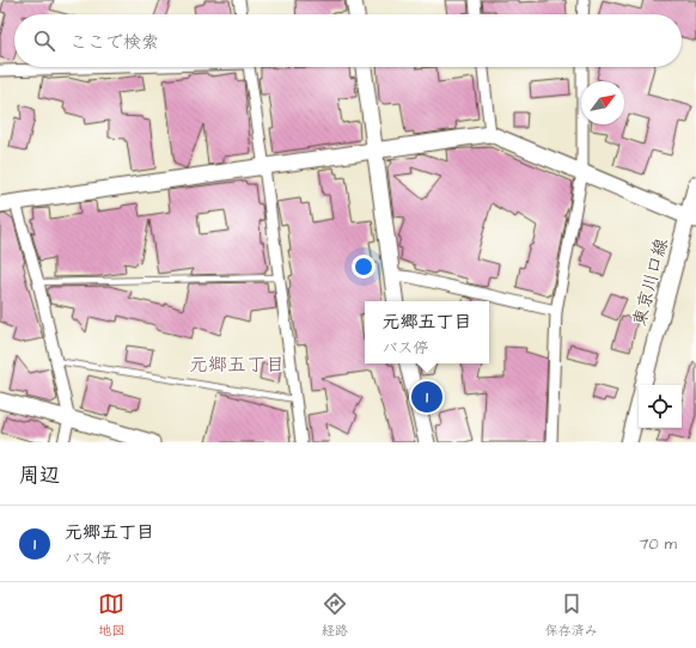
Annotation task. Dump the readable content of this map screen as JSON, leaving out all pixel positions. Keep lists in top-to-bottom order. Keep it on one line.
{"streets":{"street":["東京川口線"]},"districts":["元郷五丁目"],"north":"top right","page":{"search":"ここで検索","popup":["元郷五丁目","バス停"],"pins":"1","heading":"周辺","list":[{"mark":"1","name":"元郷五丁目","note":"バス停","value":"70 m"}],"nav":["地図","経路","保存済み"]}}
